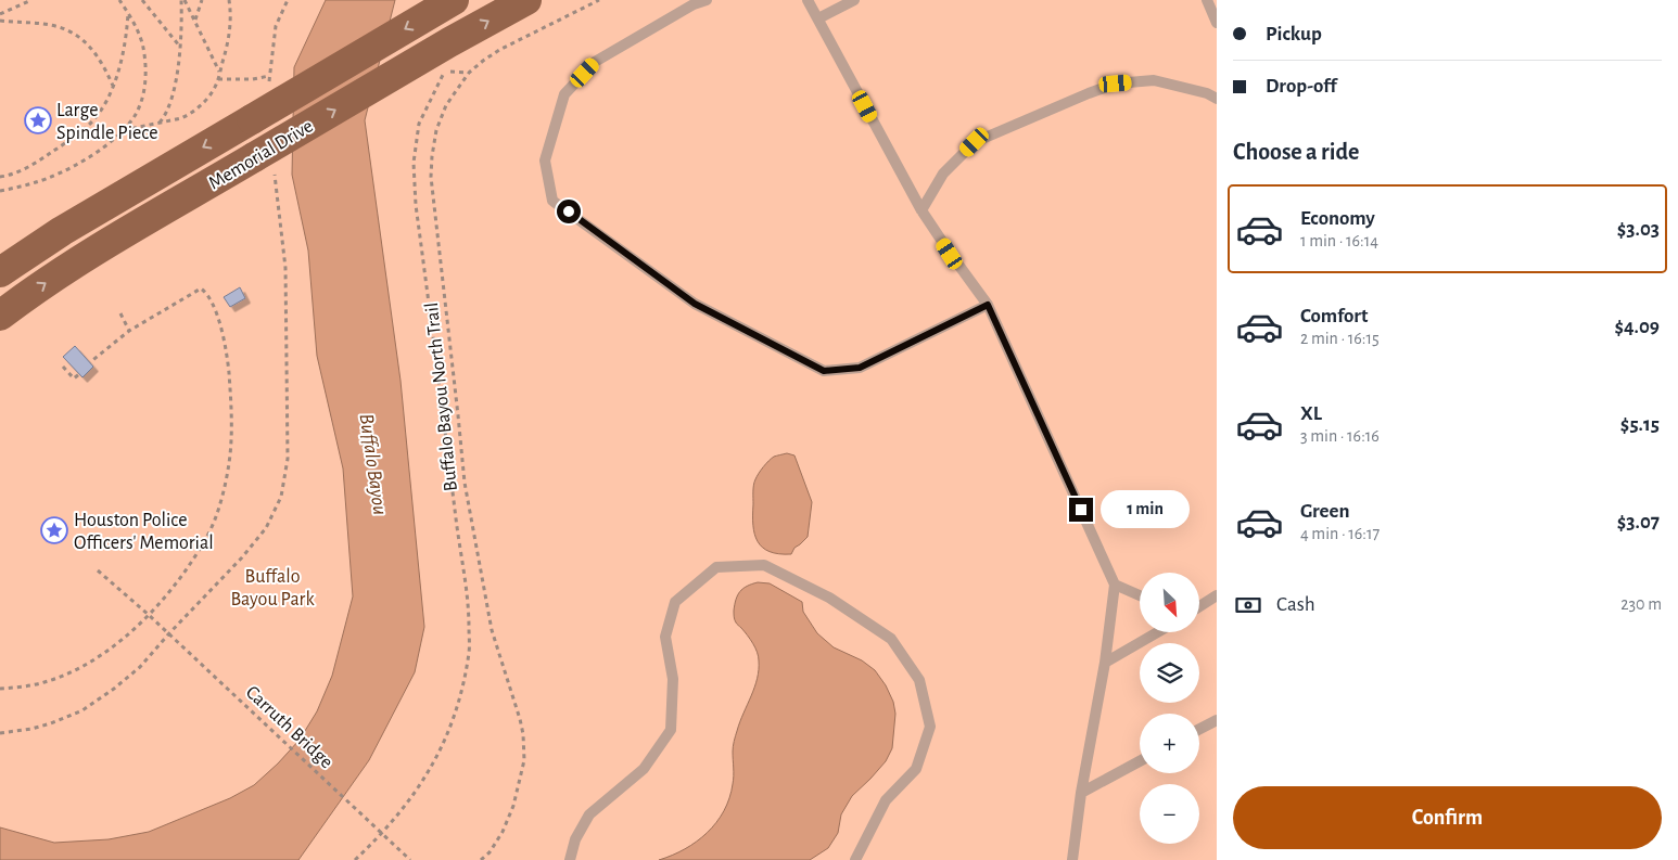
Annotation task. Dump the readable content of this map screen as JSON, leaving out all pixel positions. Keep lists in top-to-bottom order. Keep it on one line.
{"streets":{"main road":["Memorial Drive"],"path":["Buffalo Bayou North Trail","Carruth Bridge"]},"water":["Buffalo Bayou"],"parks":["Buffalo Bayou Park"],"places":{"place":["Large Spindle Piece","Houston Police Officers' Memorial"]},"north":"bottom right","page":{"banner":["Pickup","Drop-off"],"heading":"Choose a ride","list":[{"name":"Economy","note":"1 min · 16:14","value":"$3.03"},{"name":"Comfort","note":"2 min · 16:15","value":"$4.09"},{"name":"XL","note":"3 min · 16:16","value":"$5.15"},{"name":"Green","note":"4 min · 16:17","value":"$3.07"}],"bubble":"1 min","map_buttons":["+","−"],"pay":["Cash","230 m"],"buttons":"Confirm"}}
